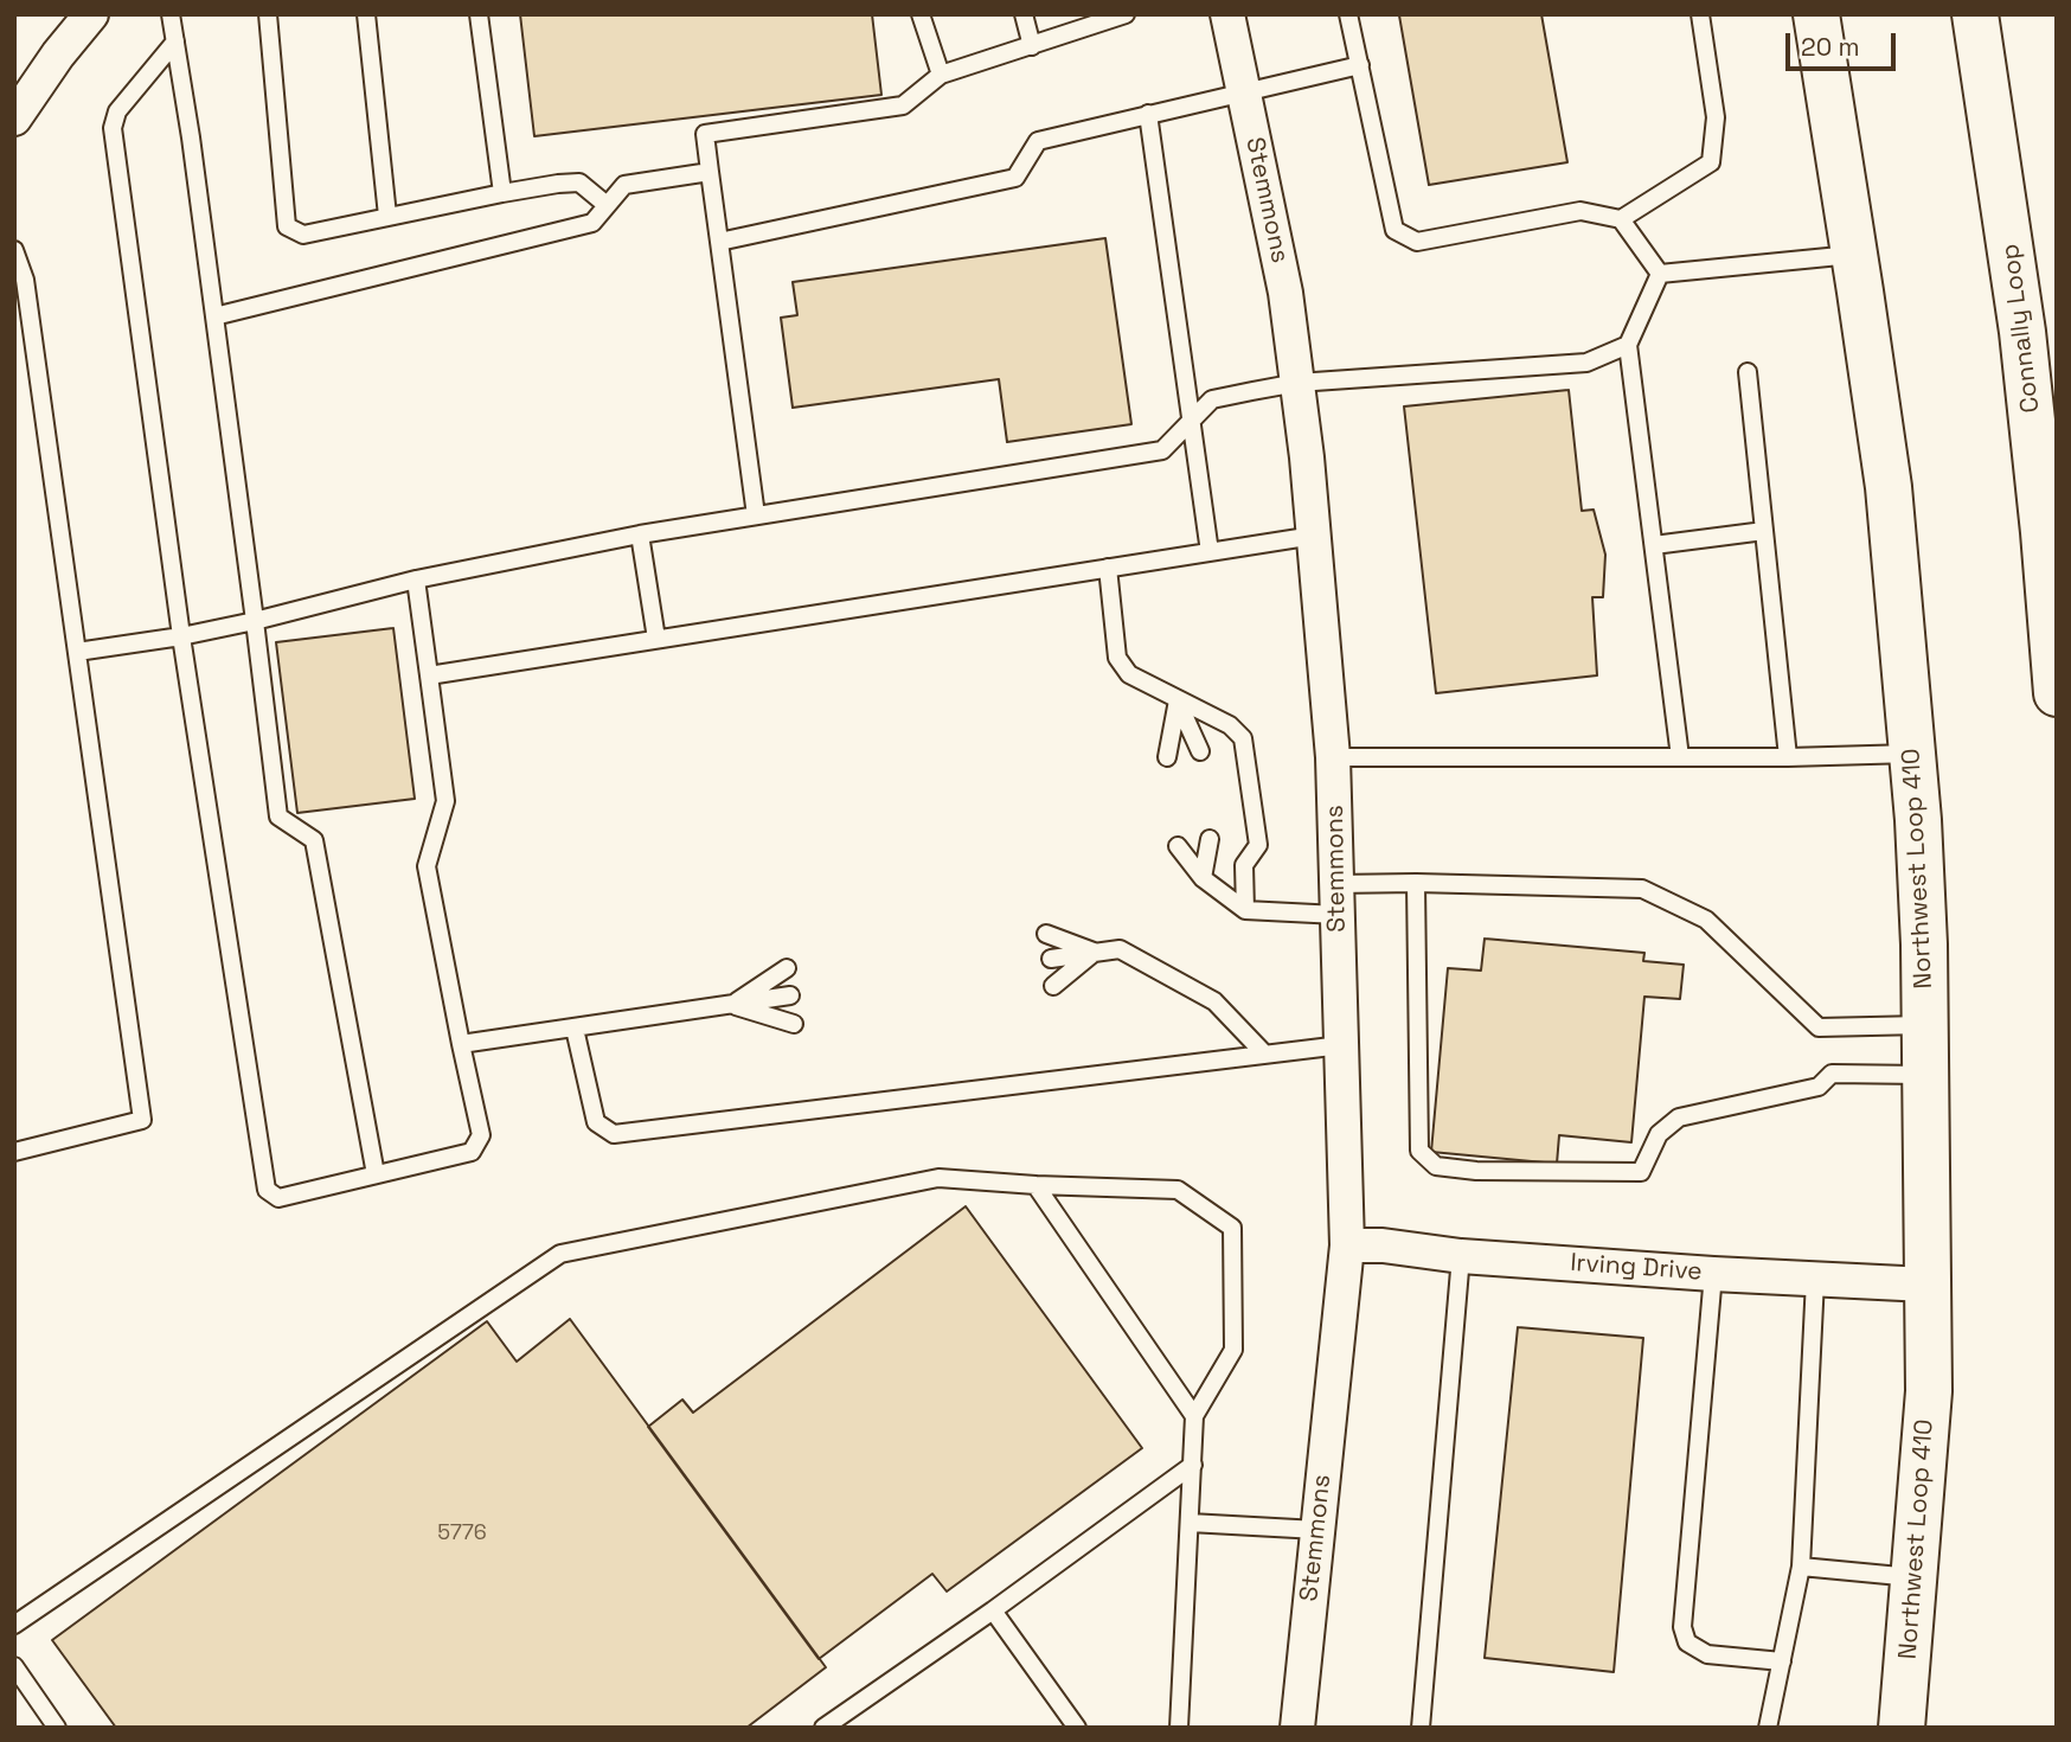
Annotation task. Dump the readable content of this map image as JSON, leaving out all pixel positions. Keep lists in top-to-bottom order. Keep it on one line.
{"streets":{"main road":["Connally Loop","Northwest Loop 410"],"street":["Stemmons","Irving Drive"]},"crossings":[["Stemmons","Irving Drive"],["Northwest Loop 410","Irving Drive"]],"house_numbers":["5776"],"scale_bar":"20 m"}
